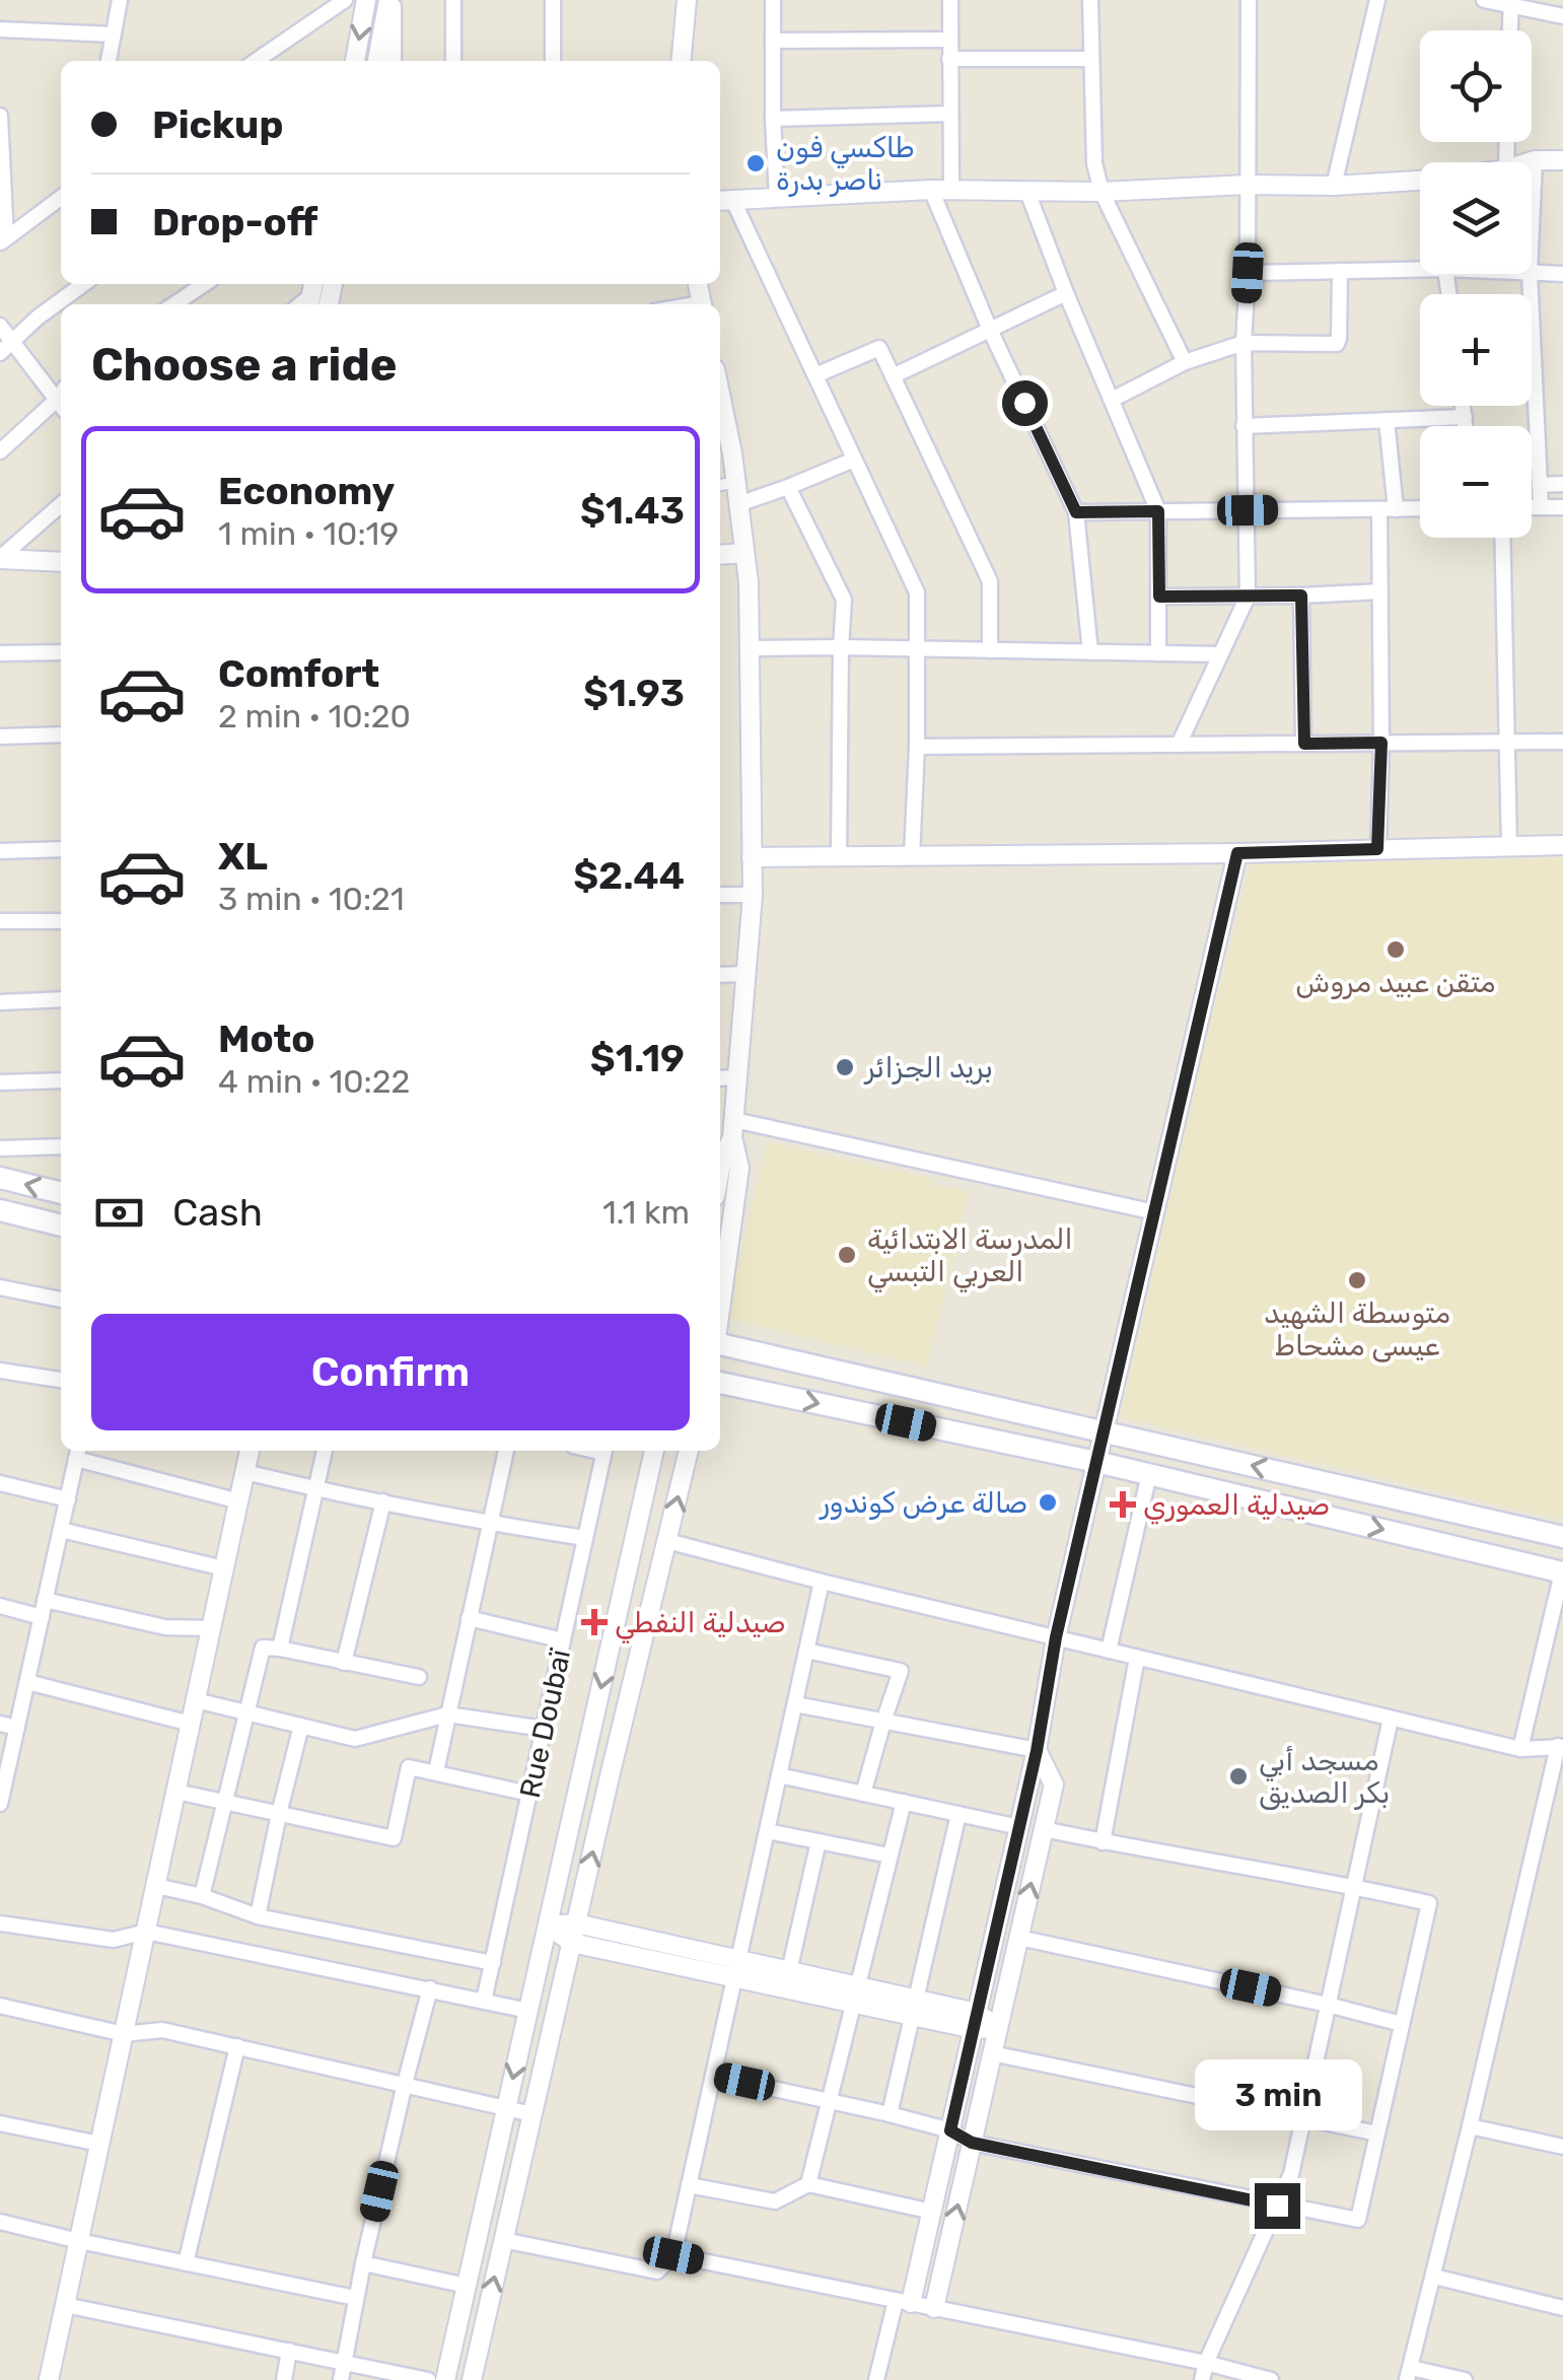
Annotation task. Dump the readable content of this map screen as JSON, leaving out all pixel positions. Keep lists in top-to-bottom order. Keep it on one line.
{"streets":{"street":["Rue Doubaï"]},"places":{"other":["طاكسي فون ناصر بدرة","متقن عبيد مروش","بريد الجزائر","المدرسة الابتدائية العربي التبسي","متوسطة الشهيد عيسى مشحاط","صالة عرض كوندور","مسجد أبي بكر الصديق"],"health":["صيدلية العموري","صيدلية النفطي"]},"page":{"map_buttons":["+","−"],"banner":["Pickup","Drop-off"],"heading":"Choose a ride","list":[{"name":"Economy","note":"1 min · 10:19","value":"$1.43"},{"name":"Comfort","note":"2 min · 10:20","value":"$1.93"},{"name":"XL","note":"3 min · 10:21","value":"$2.44"},{"name":"Moto","note":"4 min · 10:22","value":"$1.19"}],"pay":["Cash","1.1 km"],"buttons":"Confirm","bubble":"3 min"}}
